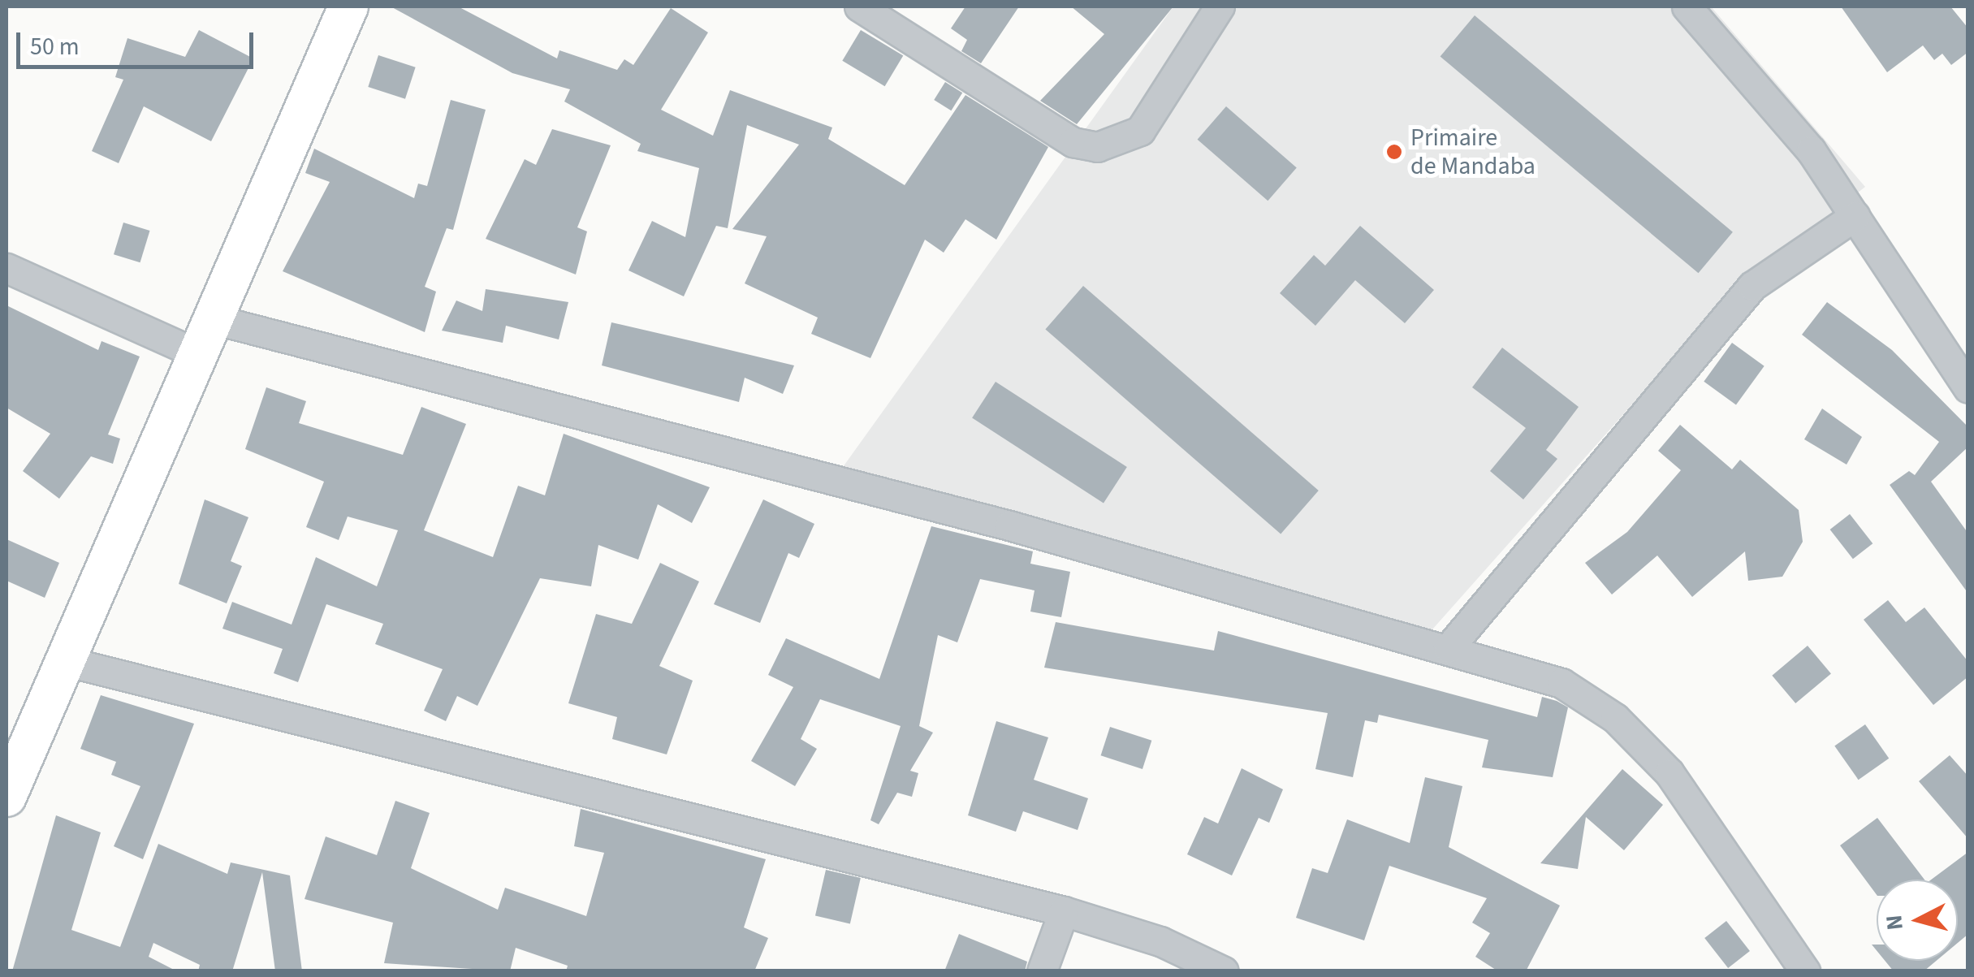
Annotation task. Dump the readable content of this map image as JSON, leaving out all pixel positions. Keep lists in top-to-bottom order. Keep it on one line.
{"places":["Primaire de Mandaba"],"scale_bar":"50 m","north":"left"}
